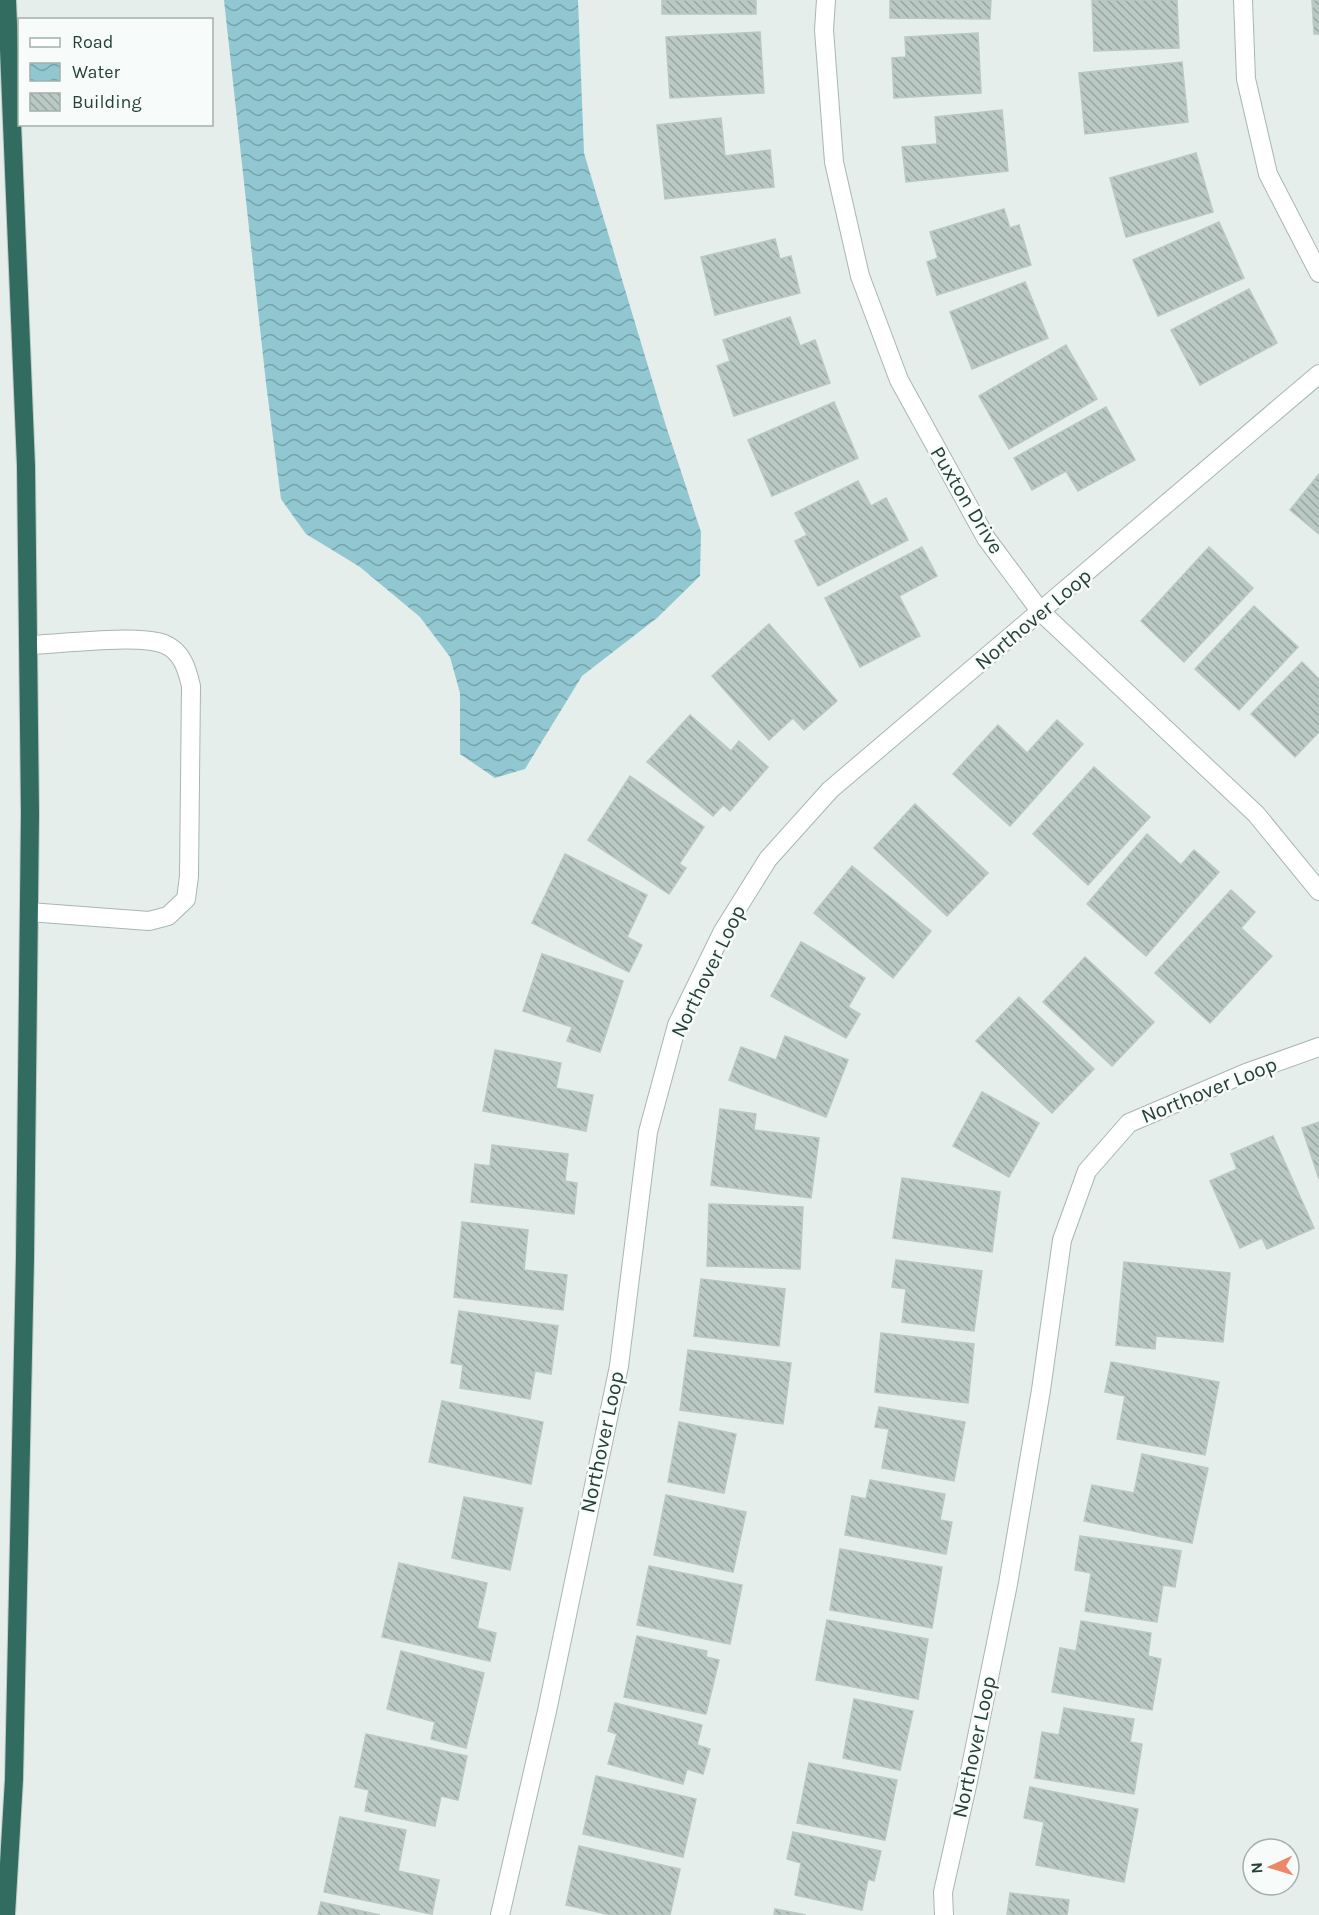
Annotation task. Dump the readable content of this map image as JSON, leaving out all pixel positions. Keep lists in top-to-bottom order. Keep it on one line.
{"streets":{"street":["Puxton Drive","Northover Loop"]},"crossings":[["Puxton Drive","Northover Loop"]],"legend":["Road","Water","Building"],"north":"left"}
